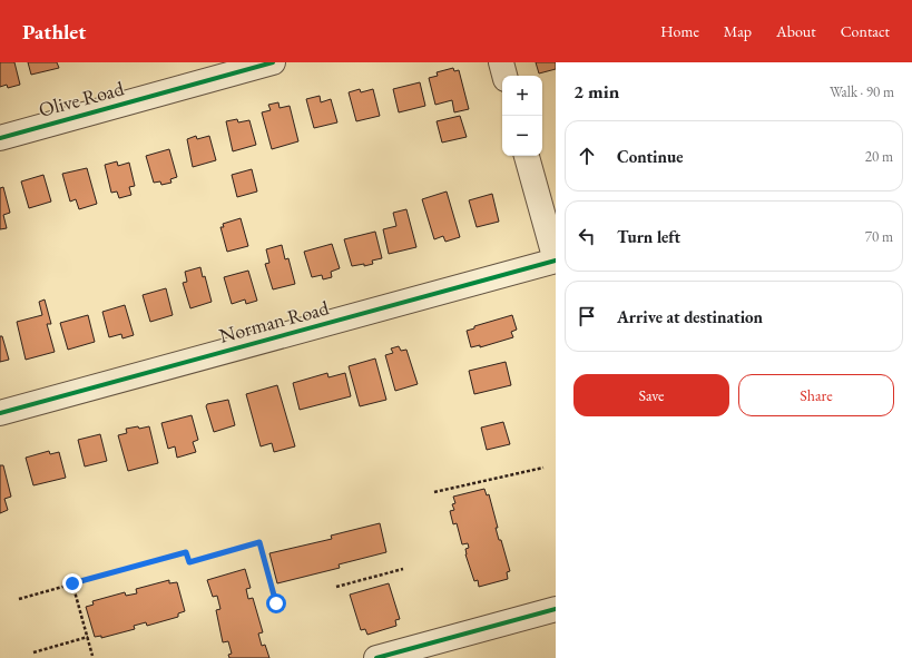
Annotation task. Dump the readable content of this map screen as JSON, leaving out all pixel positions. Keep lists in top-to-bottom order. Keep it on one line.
{"streets":{"street":["Olive Road","Norman Road"]},"page":{"header":"Pathlet","nav":["Home","Map","About","Contact"],"heading":["2 min","Walk · 90 m"],"map_buttons":["+","−"],"list":[["Continue","20 m"],["Turn left","70 m"],"Arrive at destination"],"buttons":["Save","Share"]}}
